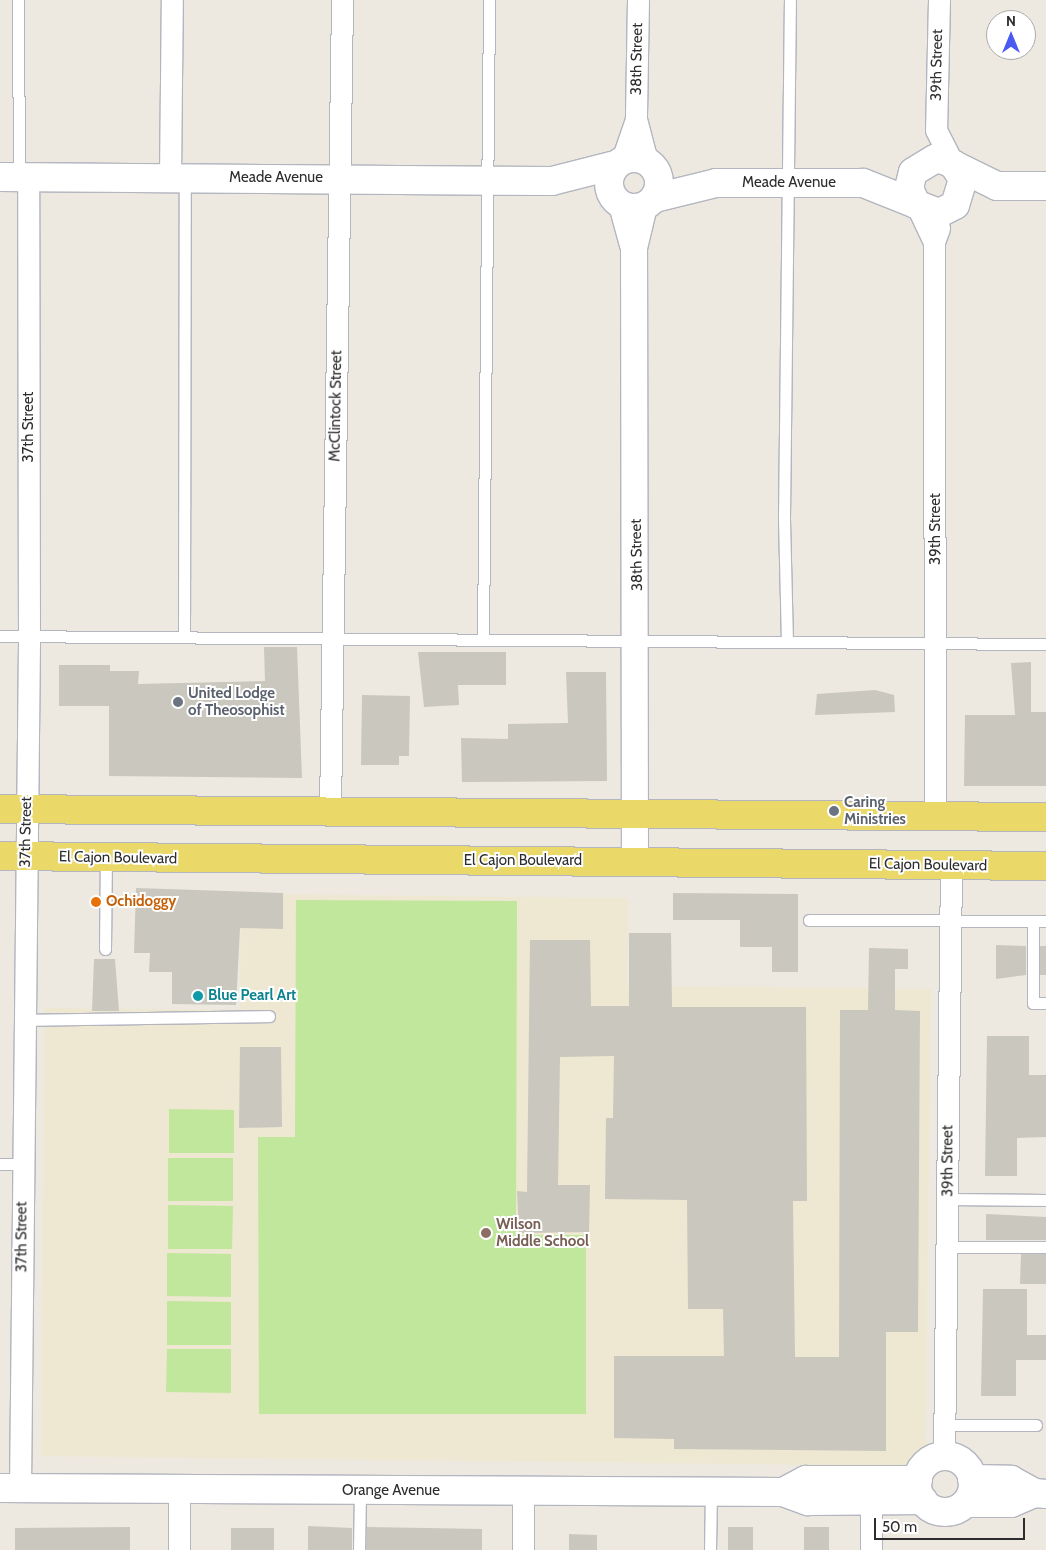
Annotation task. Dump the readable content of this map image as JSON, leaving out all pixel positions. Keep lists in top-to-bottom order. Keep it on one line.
{"streets":{"main road":["Meade Avenue","El Cajon Boulevard","Orange Avenue"],"street":["38th Street","39th Street","McClintock Street","37th Street"]},"crossings":[["38th Street","Meade Avenue"],["38th Street","El Cajon Boulevard"],["39th Street","Meade Avenue"],["39th Street","El Cajon Boulevard"],["39th Street","Orange Avenue"],["Meade Avenue","McClintock Street"],["Meade Avenue","37th Street"],["37th Street","El Cajon Boulevard"],["37th Street","Orange Avenue"]],"places":["United Lodge of Theosophist","Caring Ministries","Ochidoggy","Blue Pearl Art","Wilson Middle School"],"scale_bar":"50 m","north":"top"}
